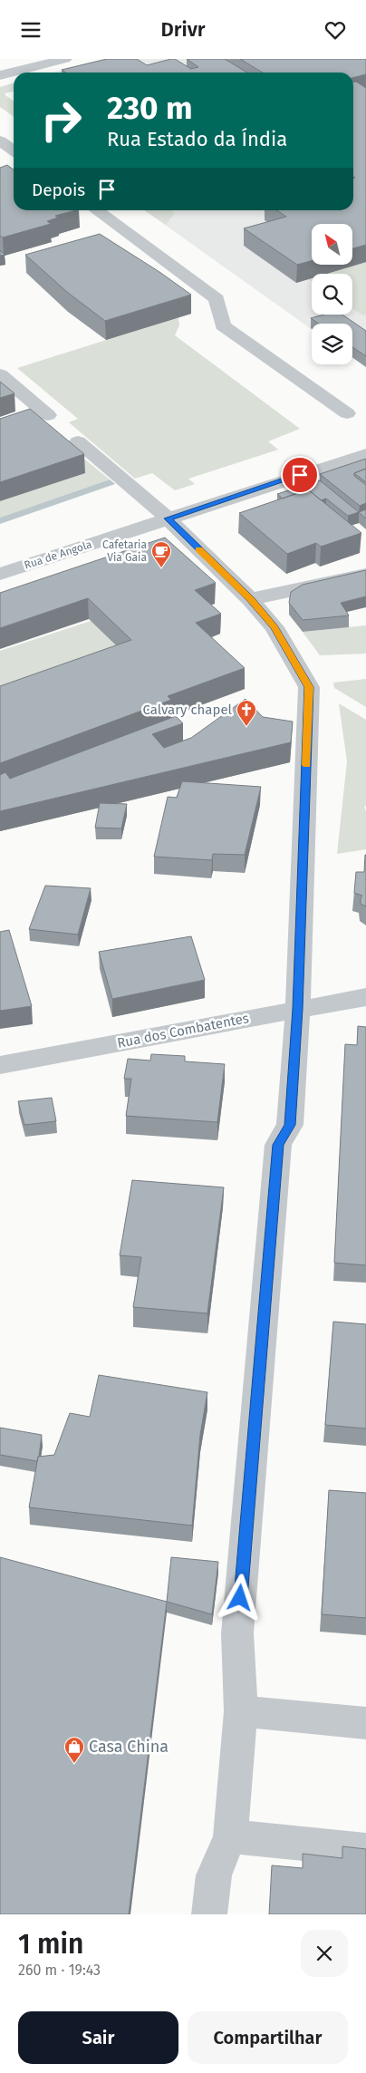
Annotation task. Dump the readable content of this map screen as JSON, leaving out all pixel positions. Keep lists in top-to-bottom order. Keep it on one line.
{"streets":{"street":["Rua de Angola","Rua dos Combatentes"]},"places":{"cafe":["Cafetaria Via Gaia"],"church":["Calvary chapel"],"shop":["Casa China"]},"north":"top left","page":{"header":"Drivr","turn":["230 m","Rua Estado da Índia"],"then":"Depois","heading":["1 min","260 m · 19:43"],"buttons":["Sair","Compartilhar"]}}
